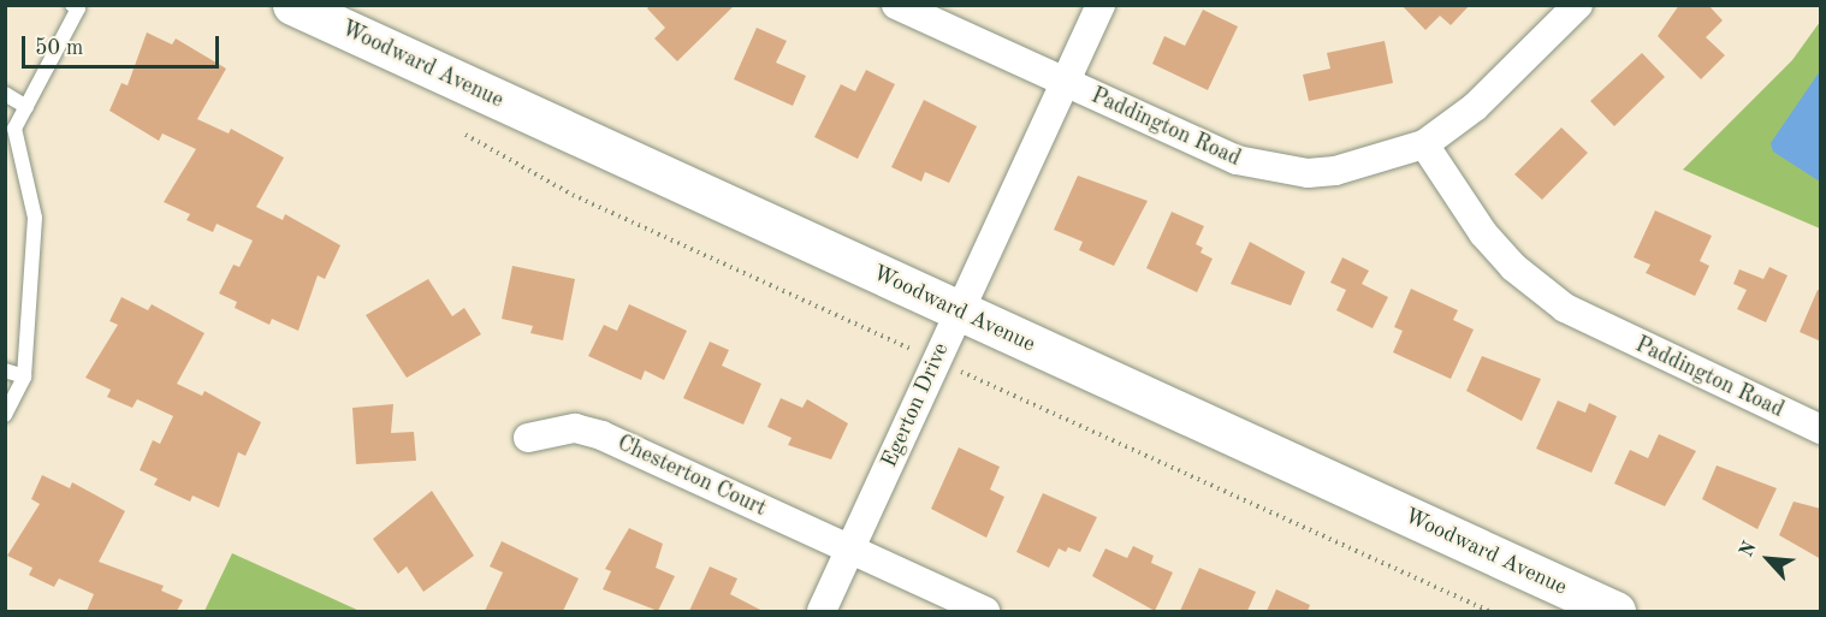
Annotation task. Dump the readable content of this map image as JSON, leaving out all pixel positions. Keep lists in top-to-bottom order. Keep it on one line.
{"streets":{"main road":["Woodward Avenue"],"street":["Paddington Road","Egerton Drive","Chesterton Court"]},"crossings":[["Woodward Avenue","Egerton Drive"],["Paddington Road","Egerton Drive"],["Egerton Drive","Chesterton Court"]],"scale_bar":"50 m","north":"top left"}
